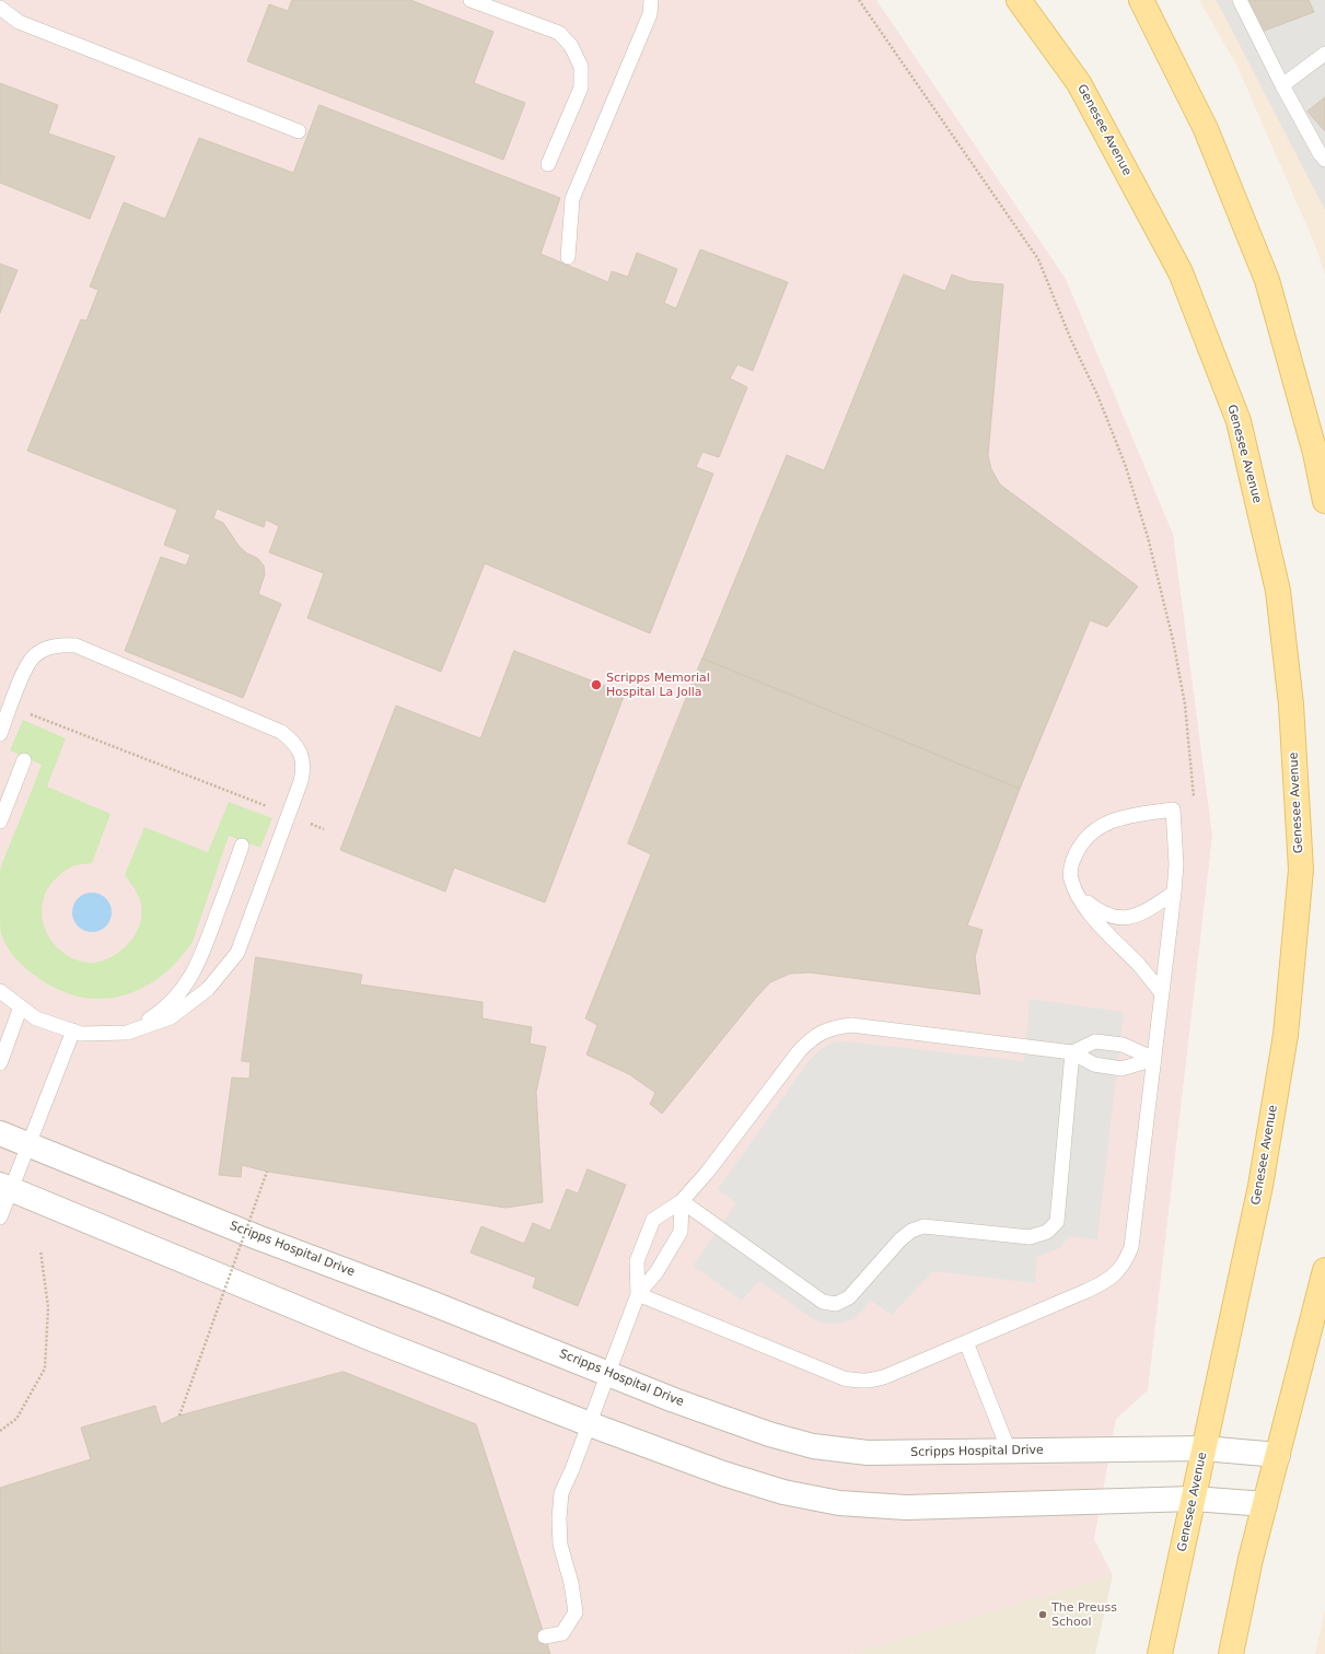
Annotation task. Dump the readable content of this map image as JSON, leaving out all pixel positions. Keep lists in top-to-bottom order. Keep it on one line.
{"streets":{"main road":["Genesee Avenue"],"street":["Scripps Hospital Drive"]},"crossings":[["Genesee Avenue","Scripps Hospital Drive"]],"places":["Scripps Memorial Hospital La Jolla","The Preuss School"]}
